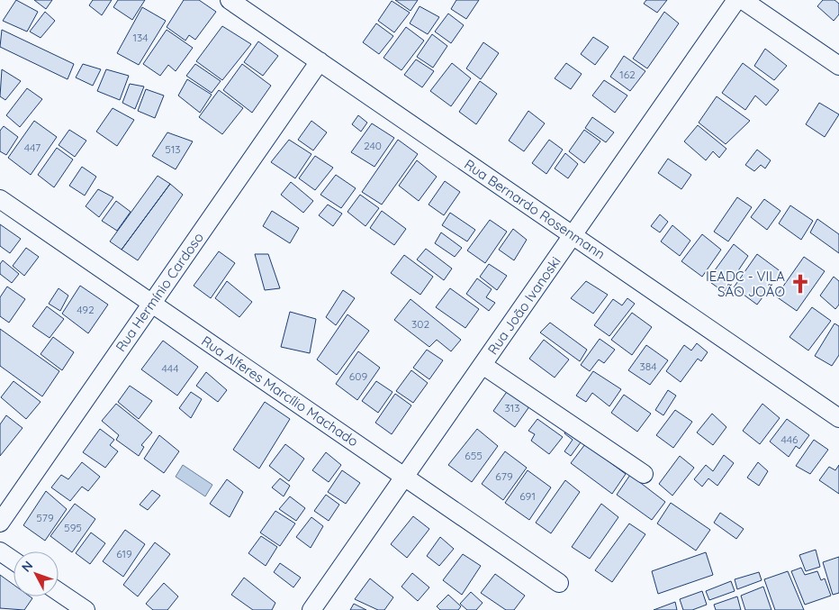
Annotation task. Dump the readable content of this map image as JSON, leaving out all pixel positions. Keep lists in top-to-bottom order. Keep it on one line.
{"streets":{"street":["Rua Bernardo Rosenmann","Rua Hermínio Cardoso","Rua João Ivanoski","Rua Alferes Marcílio Machado"]},"crossings":[["Rua Bernardo Rosenmann","Rua Hermínio Cardoso"],["Rua Bernardo Rosenmann","Rua João Ivanoski"],["Rua Hermínio Cardoso","Rua Alferes Marcílio Machado"],["Rua João Ivanoski","Rua Alferes Marcílio Machado"]],"places":{"church":["IEADC - VILA SÃO JOÃO"]},"house_numbers":["134","162","240","447","513","492","302","384","444","609","313","446","655","679","691","579","595","619"],"north":"top left"}
